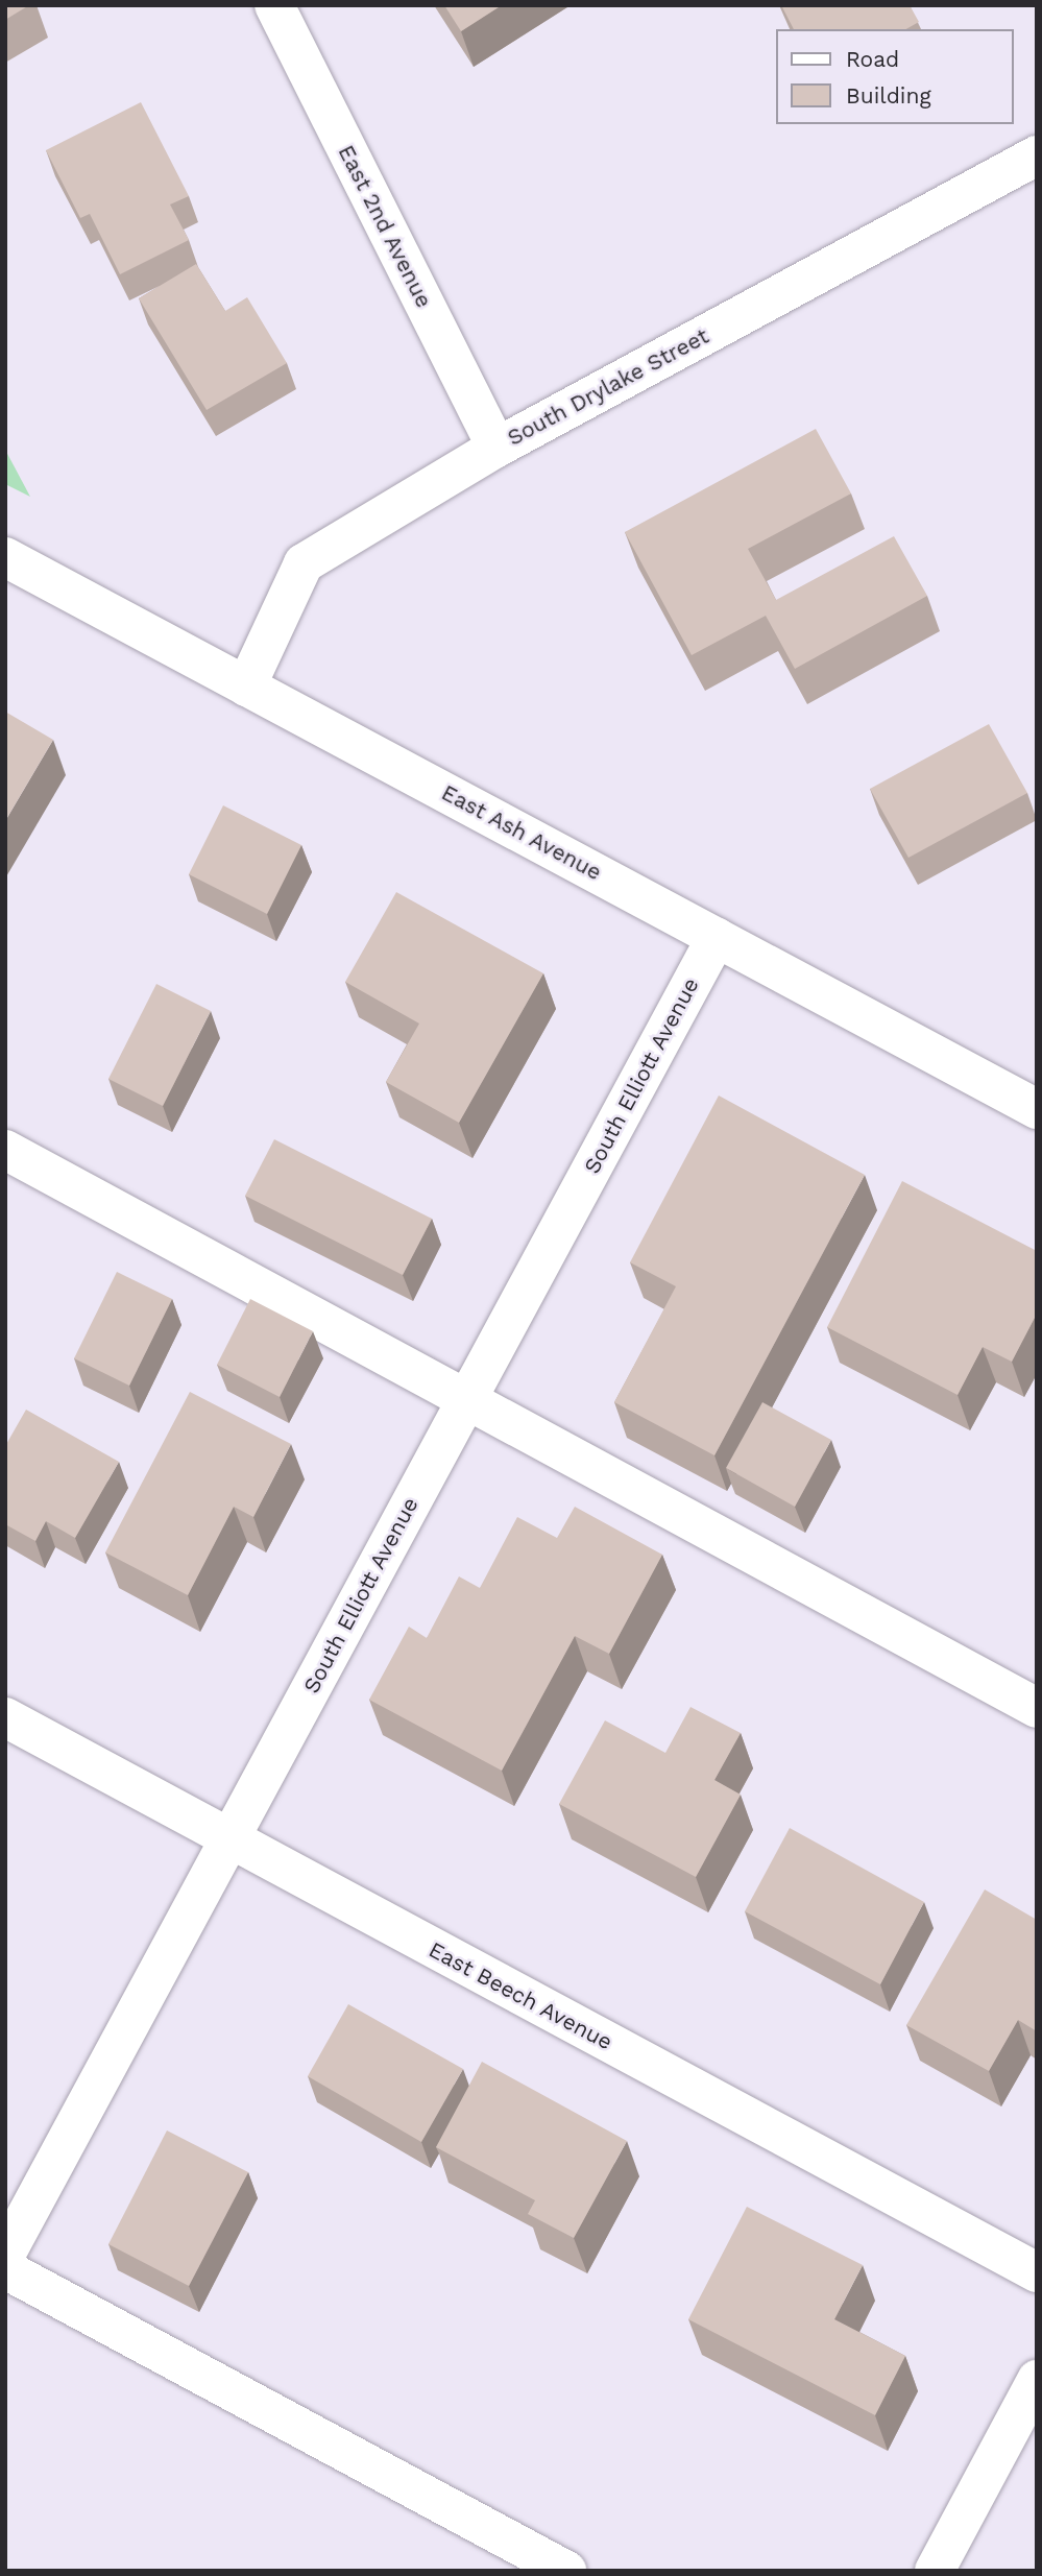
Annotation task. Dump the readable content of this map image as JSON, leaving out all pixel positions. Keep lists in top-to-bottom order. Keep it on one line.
{"streets":{"street":["East 2nd Avenue","South Drylake Street","East Ash Avenue","South Elliott Avenue","East Beech Avenue"]},"crossings":[["East 2nd Avenue","South Drylake Street"],["South Drylake Street","East Ash Avenue"],["East Ash Avenue","South Elliott Avenue"],["South Elliott Avenue","East Beech Avenue"]],"legend":["Road","Building"]}
